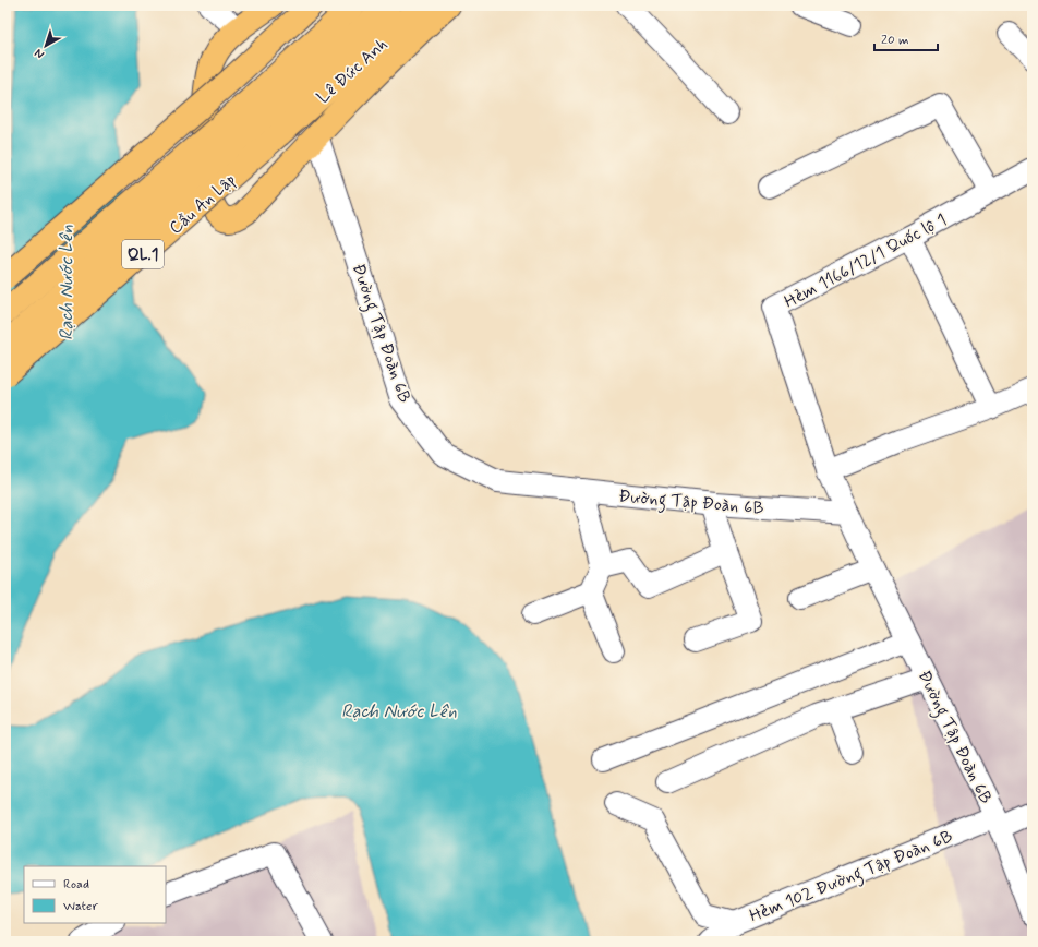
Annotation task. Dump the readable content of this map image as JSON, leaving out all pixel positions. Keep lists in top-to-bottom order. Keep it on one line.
{"streets":{"highway":["Lê Đức Anh","Cầu An Lập","QL.1"],"street":["Hẻm 1166/12/1 Quốc lộ 1","Đường Tập Đoàn 6B","Hẻm 102 Đường Tập Đoàn 6B"]},"crossings":[["Lê Đức Anh","Cầu An Lập"],["Lê Đức Anh","QL.1"],["Cầu An Lập","QL.1"],["Hẻm 1166/12/1 Quốc lộ 1","Đường Tập Đoàn 6B"],["Đường Tập Đoàn 6B","Hẻm 102 Đường Tập Đoàn 6B"]],"water":["Rạch Nước Lên"],"legend":["Road","Water"],"scale_bar":"20 m","north":"bottom left"}
